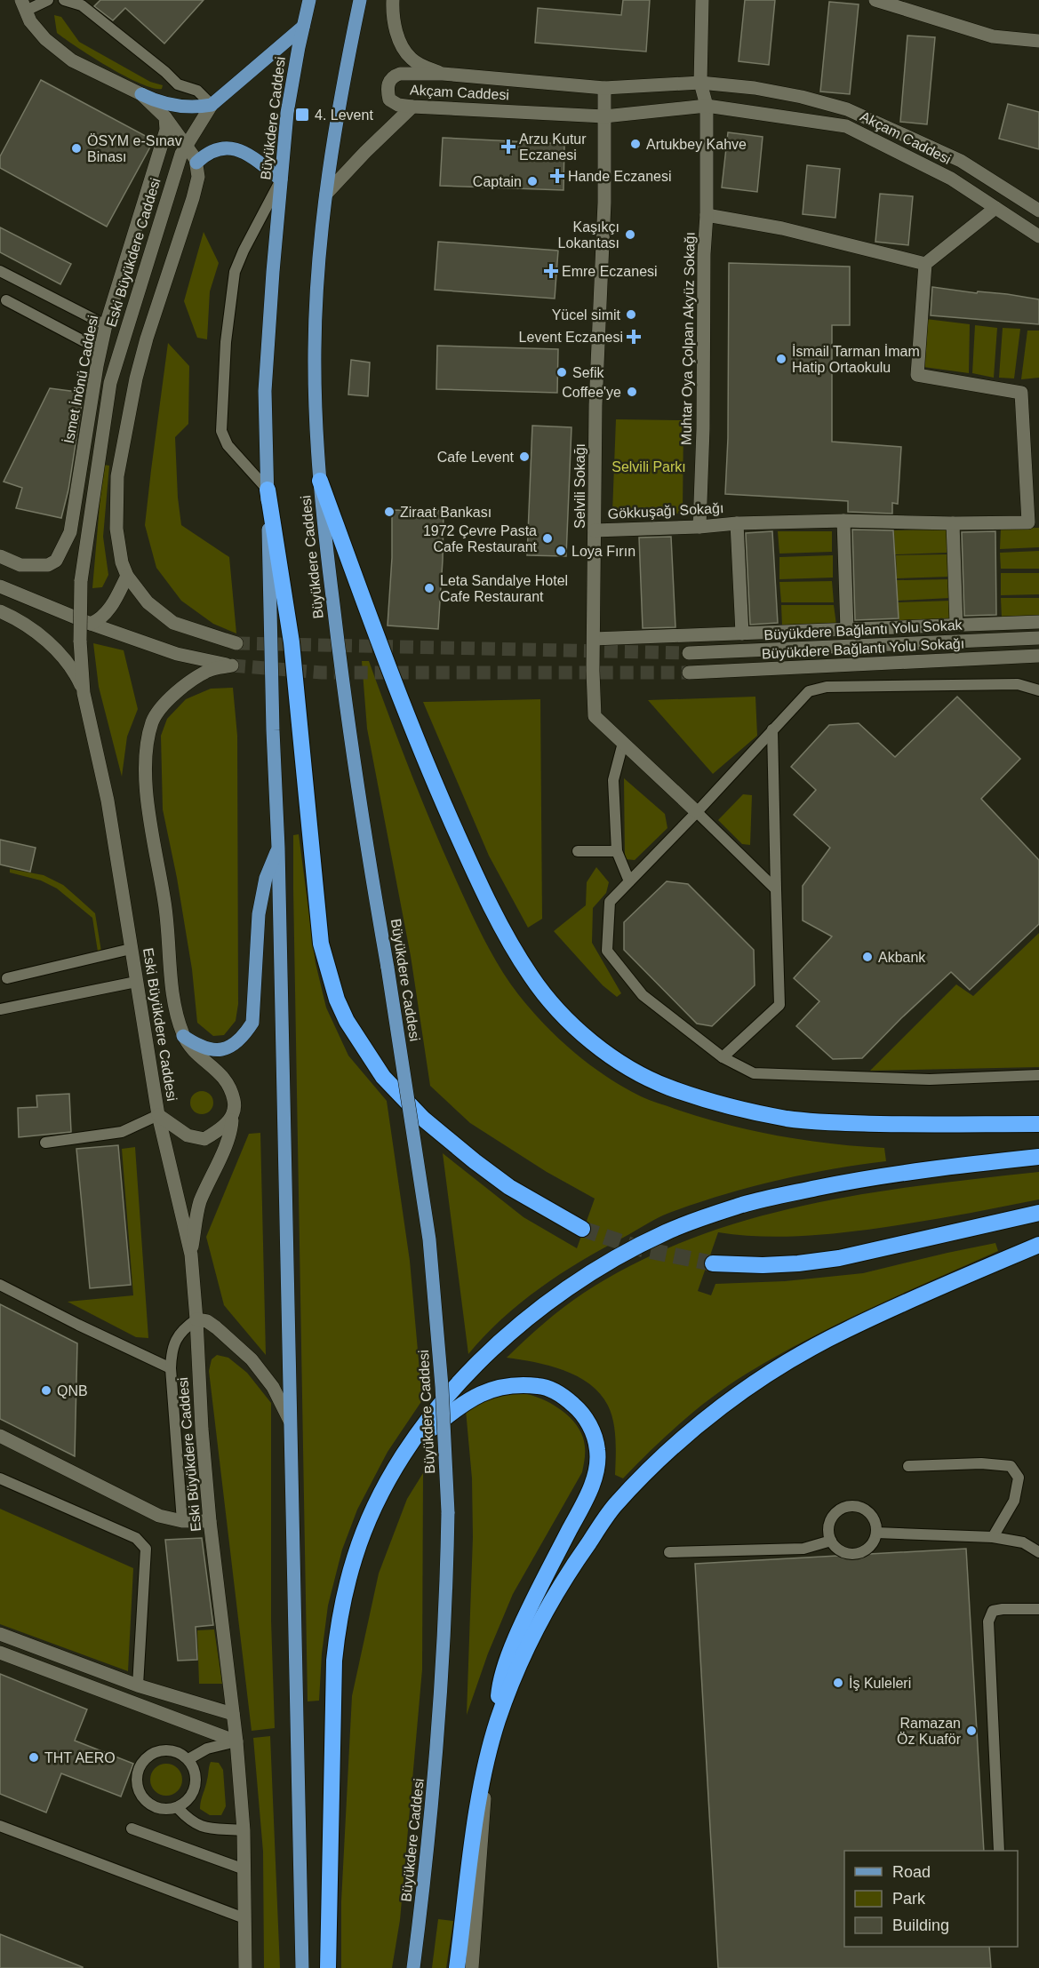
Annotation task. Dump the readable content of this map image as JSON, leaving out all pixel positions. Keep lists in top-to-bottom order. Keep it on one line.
{"streets":{"main road":["Büyükdere Caddesi"],"street":["Akçam Caddesi","Eski Büyükdere Caddesi","Muhtar Oya Çolpan Akyüz Sokağı","İsmet İnönü Caddesi","Selvili Sokağı","Gökkuşağı Sokağı","Büyükdere Bağlantı Yolu Sokak","Büyükdere Bağlantı Yolu Sokağı"]},"crossings":[["Akçam Caddesi","Muhtar Oya Çolpan Akyüz Sokağı"],["Akçam Caddesi","Selvili Sokağı"],["Muhtar Oya Çolpan Akyüz Sokağı","Gökkuşağı Sokağı"],["Selvili Sokağı","Gökkuşağı Sokağı"]],"parks":["Selvili Parkı"],"places":{"transit":["4. Levent"],"other":["Artukbey Kahve","ÖSYM e-Sınav Binası","Captain","Kaşıkçı Lokantası","Yücel simit","İsmail Tarman İmam Hatip Ortaokulu","Sefik","Coffee'ye","Cafe Levent","Ziraat Bankası","1972 Çevre Pasta Cafe Restaurant","Loya Fırın","Leta Sandalye Hotel Cafe Restaurant","Akbank","QNB","İş Kuleleri","Ramazan Öz Kuaför","THT AERO"],"health":["Arzu Kutur Eczanesi","Hande Eczanesi","Emre Eczanesi","Levent Eczanesi"]},"legend":["Road","Park","Building"]}
